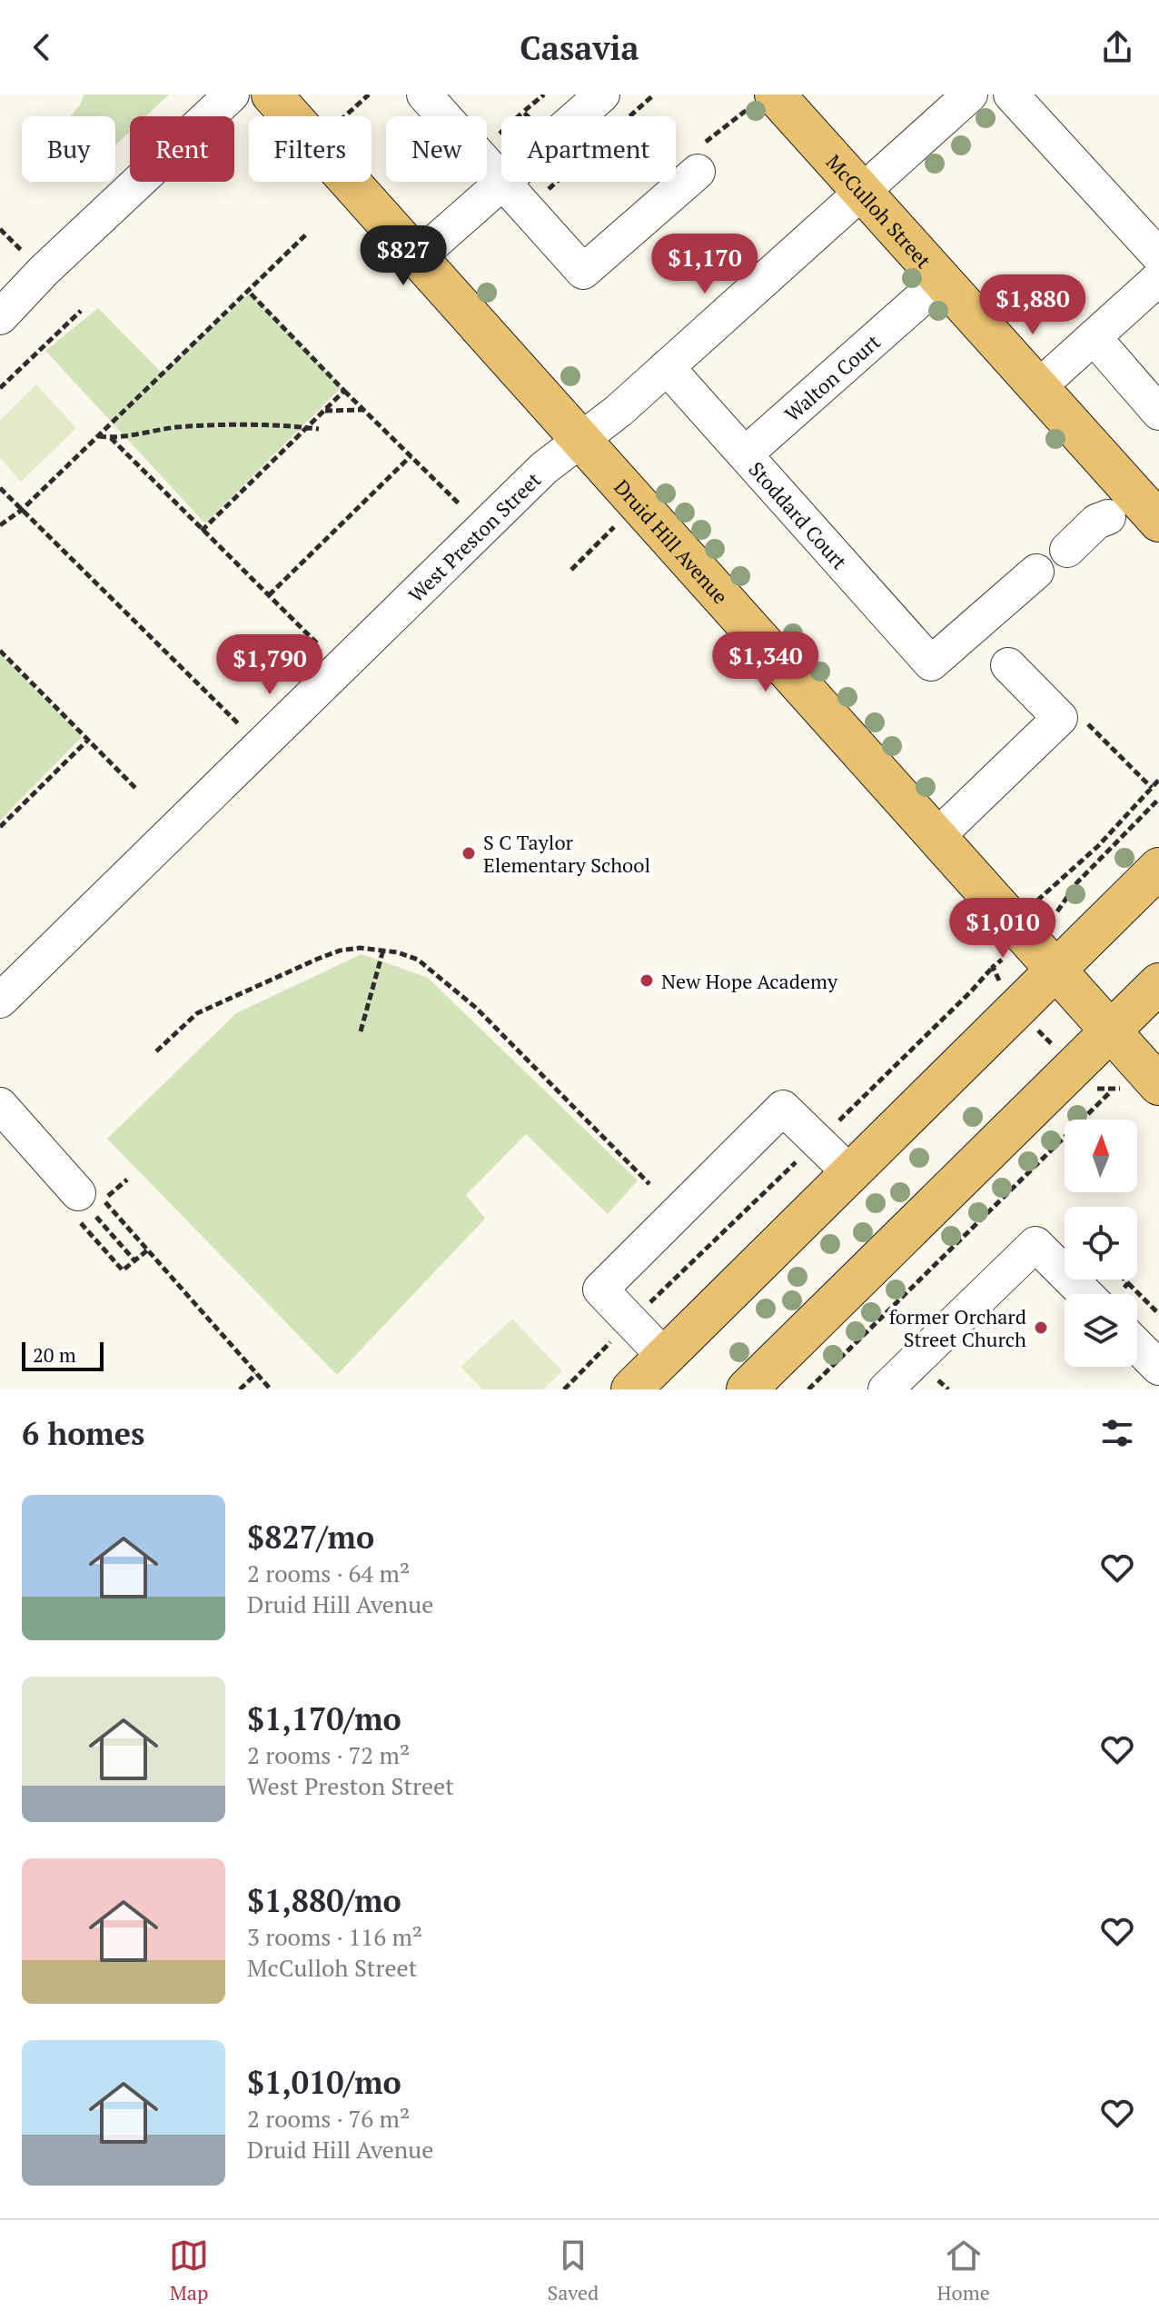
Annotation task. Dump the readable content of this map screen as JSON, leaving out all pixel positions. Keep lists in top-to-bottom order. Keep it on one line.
{"streets":{"main road":["McCulloh Street","Druid Hill Avenue"],"street":["Walton Court","Stoddard Court","West Preston Street"]},"crossings":[["McCulloh Street","West Preston Street"],["Walton Court","Stoddard Court"],["Stoddard Court","West Preston Street"],["West Preston Street","Druid Hill Avenue"]],"places":["S C Taylor Elementary School","New Hope Academy","former Orchard Street Church"],"scale_bar":"20 m","north":"top","page":{"header":"Casavia","chip":["Buy","Rent","Filters","New","Apartment"],"price":["$827","$1,170","$1,880","$1,340","$1,790","$1,010"],"scale":"20 m","heading":"6 homes","list":[{"name":"$827/mo","note":"2 rooms · 64 m² · Druid Hill Avenue"},{"name":"$1,170/mo","note":"2 rooms · 72 m² · West Preston Street"},{"name":"$1,880/mo","note":"3 rooms · 116 m² · McCulloh Street"},{"name":"$1,010/mo","note":"2 rooms · 76 m² · Druid Hill Avenue"}],"tabs":["Map","Saved","Home"]}}
